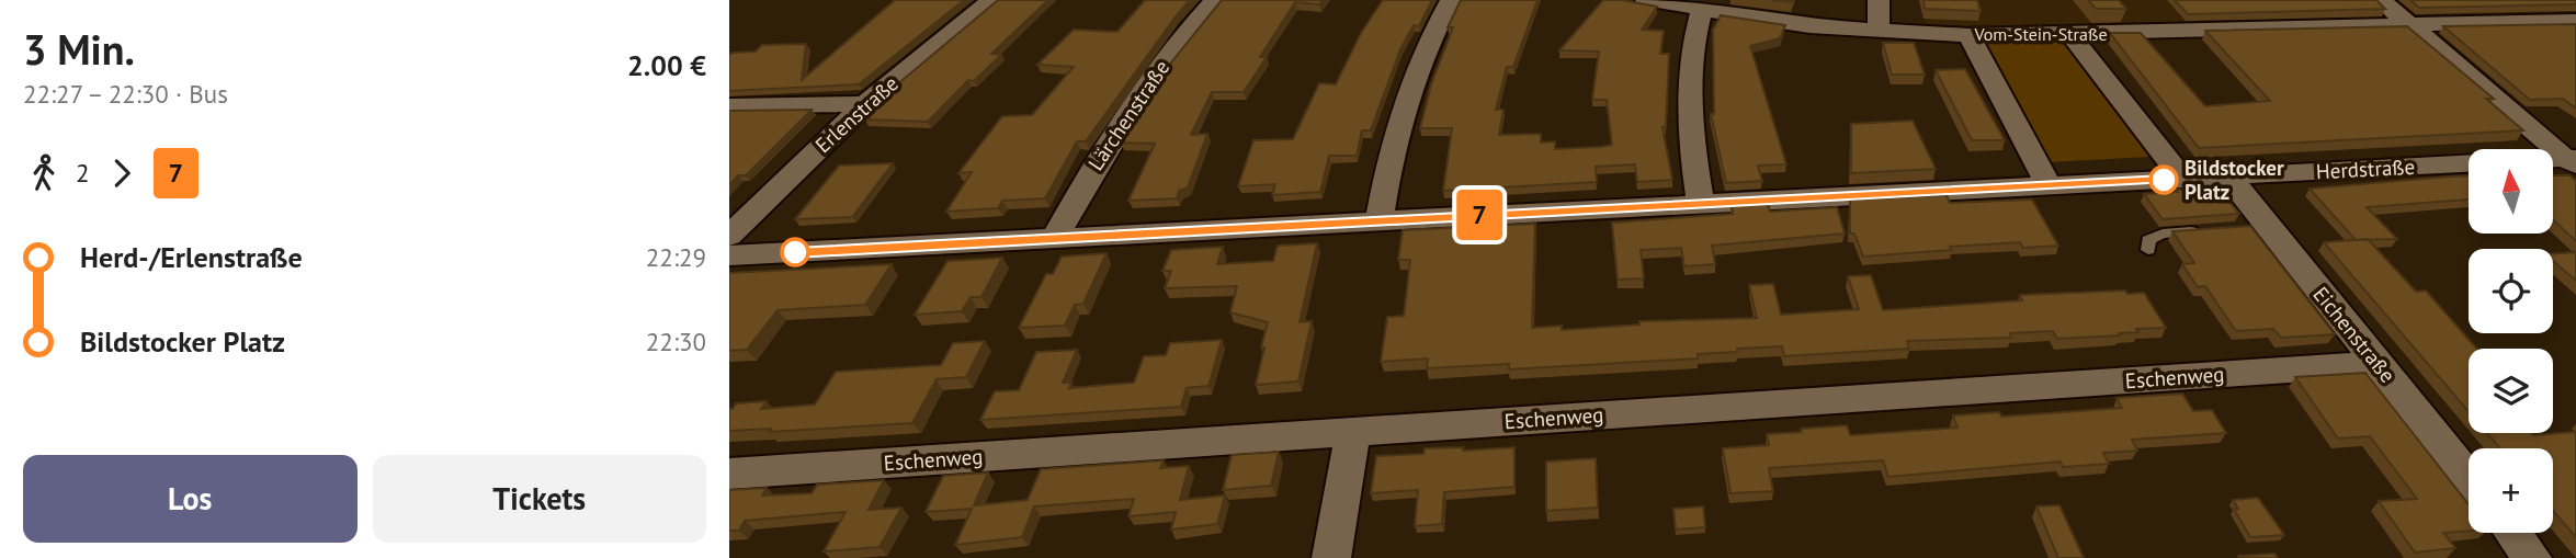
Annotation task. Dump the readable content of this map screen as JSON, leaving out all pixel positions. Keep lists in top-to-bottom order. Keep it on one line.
{"streets":{"street":["Vom-Stein-Straße","Erlenstraße","Lärchenstraße","Herdstraße","Eichenstraße","Eschenweg"]},"crossings":[["Lärchenstraße","Herdstraße"],["Herdstraße","Eichenstraße"],["Eichenstraße","Eschenweg"]],"places":["Bildstocker Platz"],"lines":["bus line 7"],"north":"top","page":{"heading":["3 Min.","22:27 – 22:30 · Bus","2.00 €"],"on_map":"7","legs":["2","7"],"map_buttons":"+","list":[{"name":"Herd-/Erlenstraße","value":"22:29"},{"name":"Bildstocker Platz","value":"22:30"}],"buttons":["Los","Tickets"]}}
